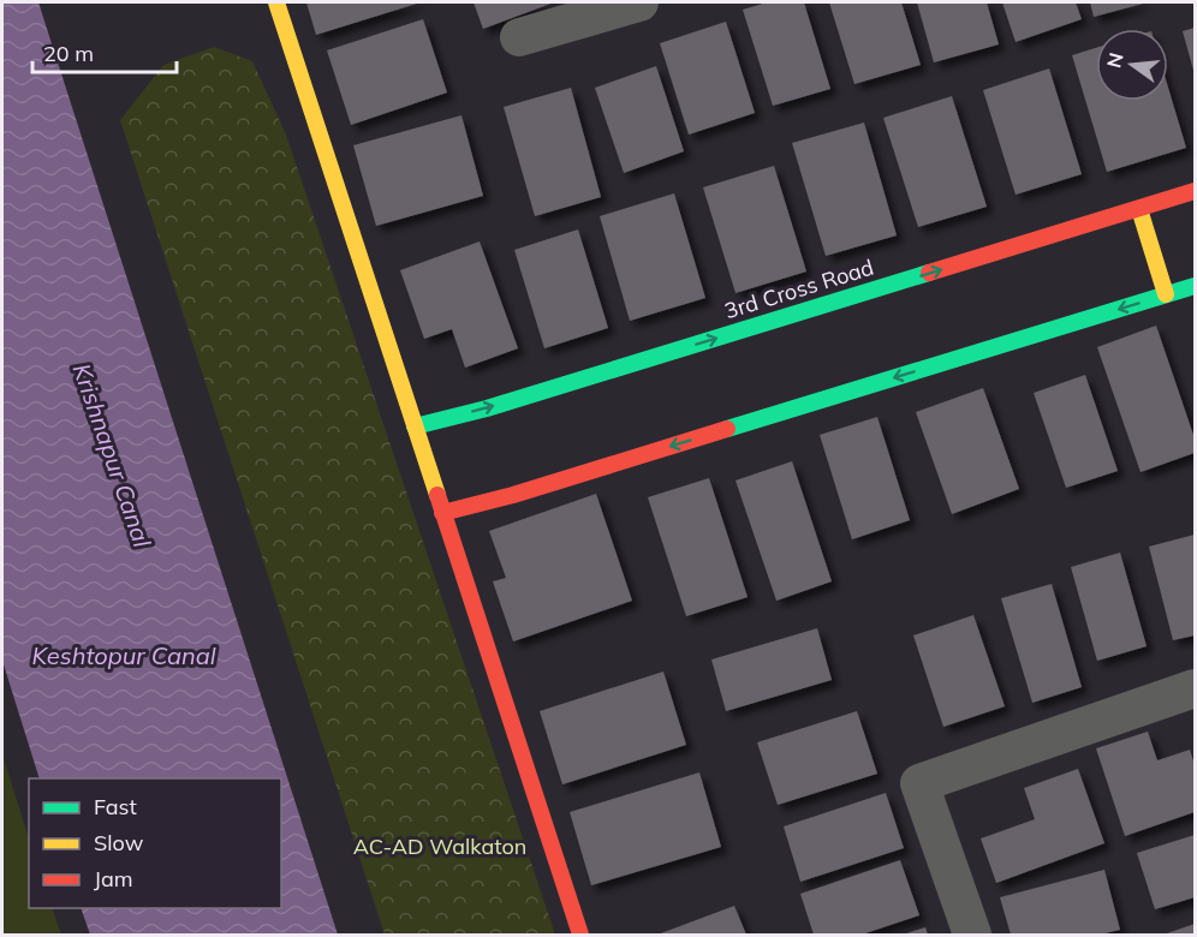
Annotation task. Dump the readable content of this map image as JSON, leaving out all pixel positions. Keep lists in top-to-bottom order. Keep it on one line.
{"streets":{"street":["3rd Cross Road"]},"water":["Krishnapur Canal","Keshtopur Canal"],"parks":["AC-AD Walkaton"],"legend":["Fast","Slow","Jam"],"scale_bar":"20 m","north":"left"}
